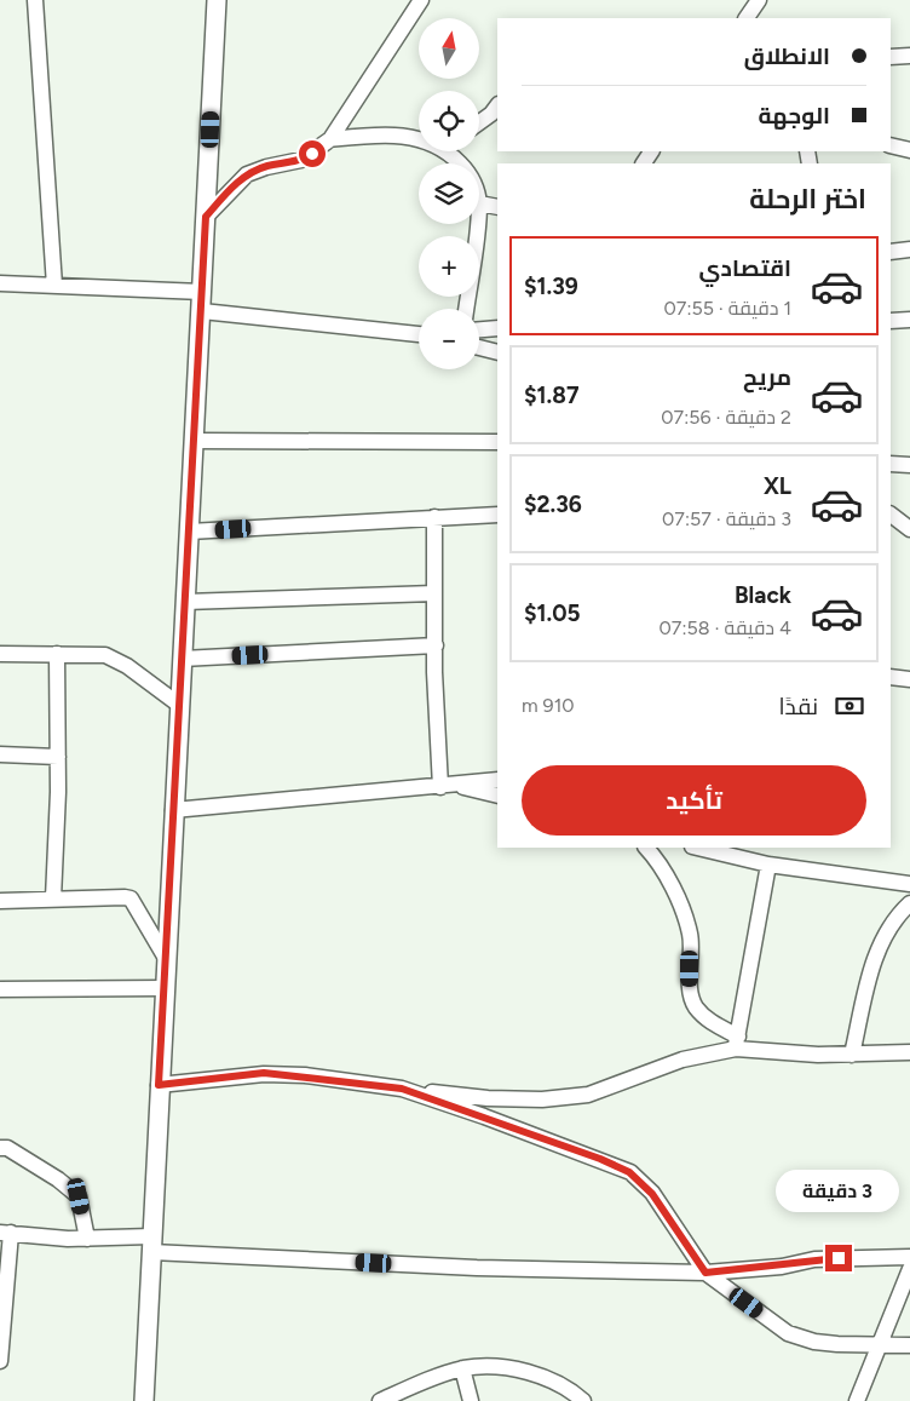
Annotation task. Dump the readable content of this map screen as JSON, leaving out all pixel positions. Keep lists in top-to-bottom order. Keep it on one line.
{"north":"top","page":{"map_buttons":["+","−"],"banner":["الانطلاق","الوجهة"],"heading":"اختر الرحلة","list":[{"name":"اقتصادي","note":"1 دقيقة · 07:55","value":"$1.39"},{"name":"مريح","note":"2 دقيقة · 07:56","value":"$1.87"},{"name":"XL","note":"3 دقيقة · 07:57","value":"$2.36"},{"name":"Black","note":"4 دقيقة · 07:58","value":"$1.05"}],"pay":["نقدًا","910 m"],"buttons":"تأكيد","bubble":"3 دقيقة"}}
